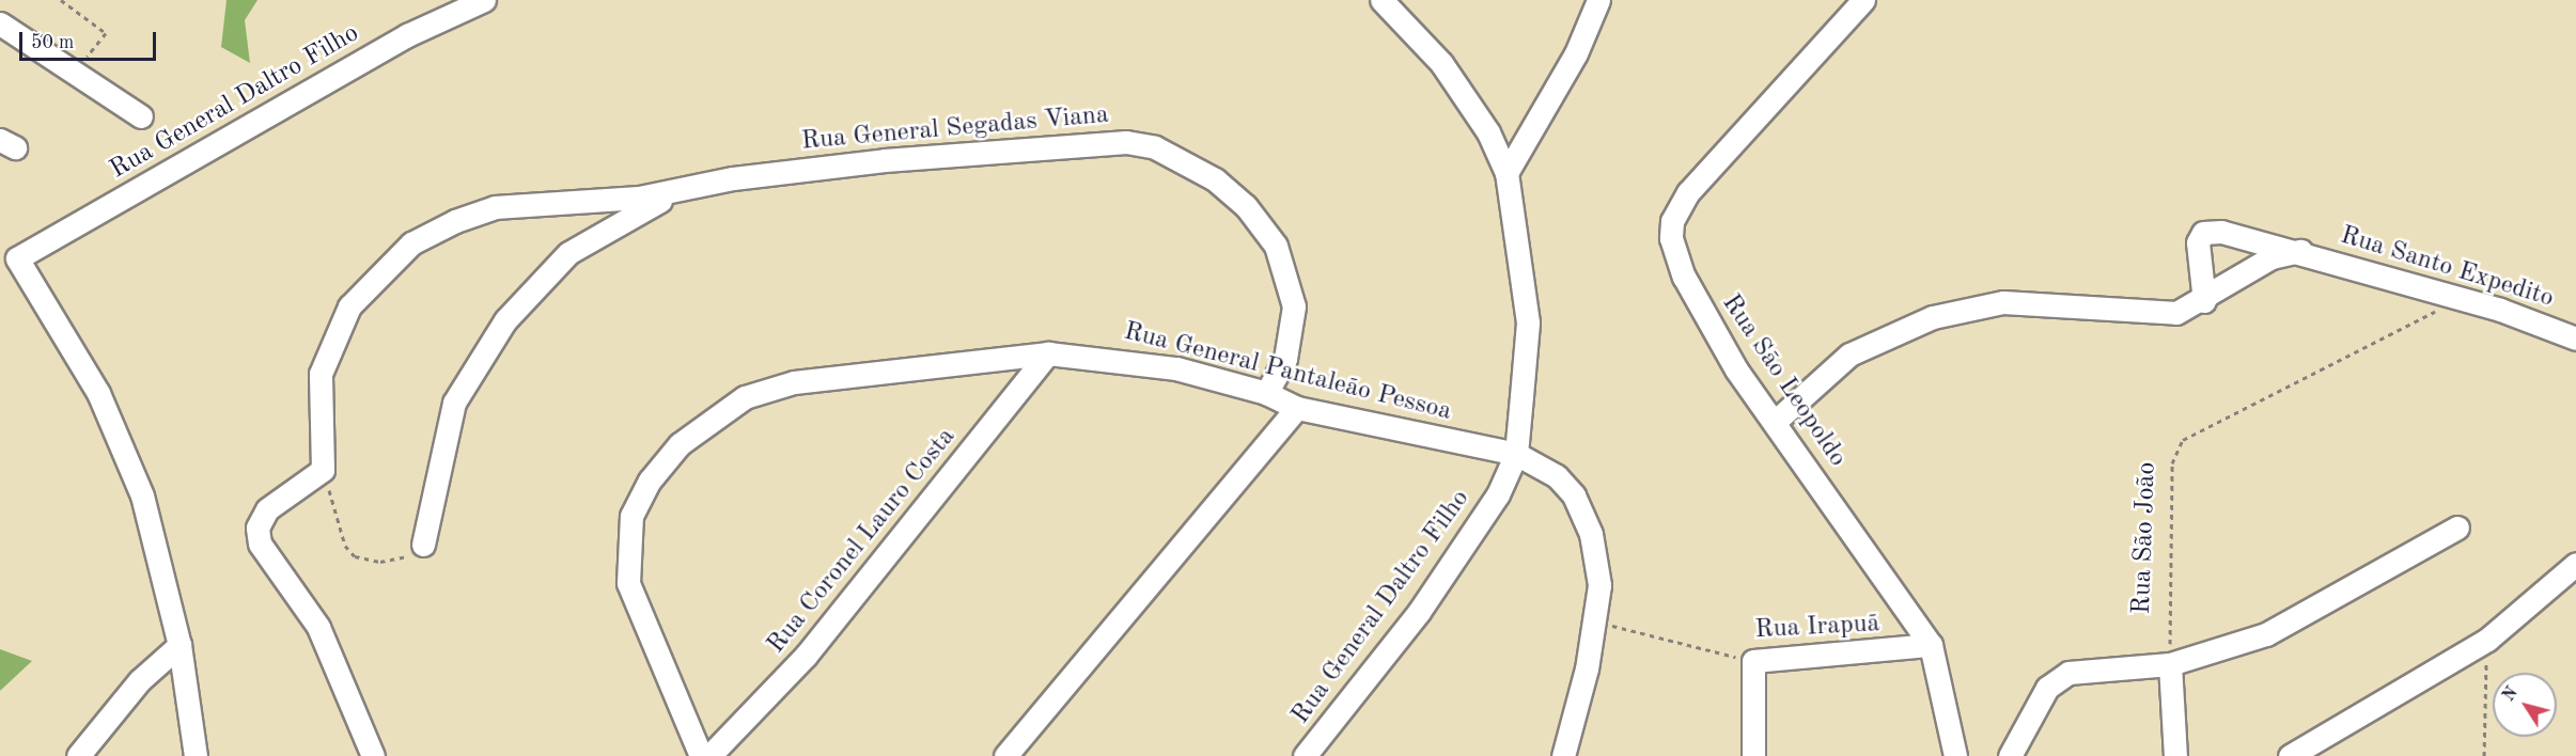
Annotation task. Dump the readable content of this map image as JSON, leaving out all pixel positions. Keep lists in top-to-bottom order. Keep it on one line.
{"streets":{"street":["Rua General Daltro Filho","Rua General Segadas Viana","Rua Santo Expedito","Rua General Pantaleão Pessoa","Rua São Leopoldo","Rua Coronel Lauro Costa","Rua Irapuã"],"path":["Rua São João"]},"crossings":[["Rua General Daltro Filho","Rua General Pantaleão Pessoa"],["Rua General Segadas Viana","Rua General Pantaleão Pessoa"],["Rua Santo Expedito","Rua São Leopoldo"],["Rua Santo Expedito","Rua São João"],["Rua General Pantaleão Pessoa","Rua Coronel Lauro Costa"],["Rua General Pantaleão Pessoa","Rua Irapuã"],["Rua São Leopoldo","Rua Irapuã"]],"scale_bar":"50 m","north":"top left"}
